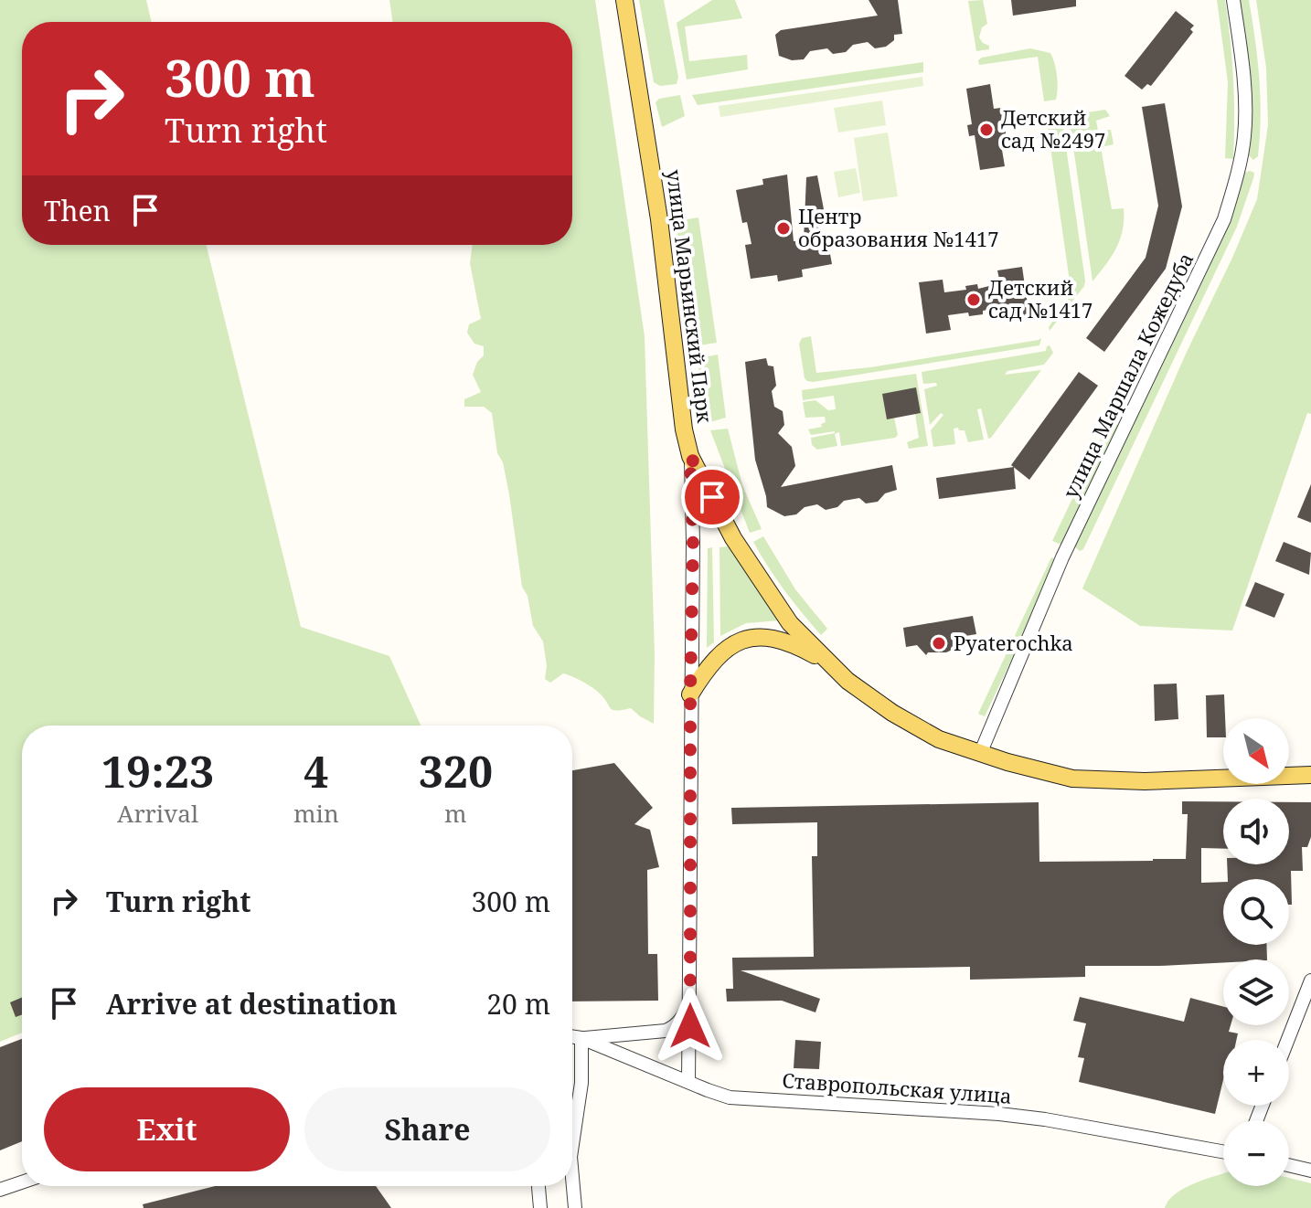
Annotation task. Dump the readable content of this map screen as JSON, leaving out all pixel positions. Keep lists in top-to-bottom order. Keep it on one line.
{"streets":{"main road":["улица Марьинский Парк"],"street":["улица Маршала Кожедуба","Ставропольская улица"]},"crossings":[["улица Марьинский Парк","Ставропольская улица"]],"places":["Детский сад №2497","Центр образования №1417","Детский сад №1417","Pyaterochka"],"north":"bottom right","page":{"turn":["300 m","Turn right"],"then":"Then","map_buttons":["+","−"],"eta":["19:23","Arrival","4","min","320","m"],"list":[{"name":"Turn right","value":"300 m"},{"name":"Arrive at destination","value":"20 m"}],"buttons":["Exit","Share"]}}
